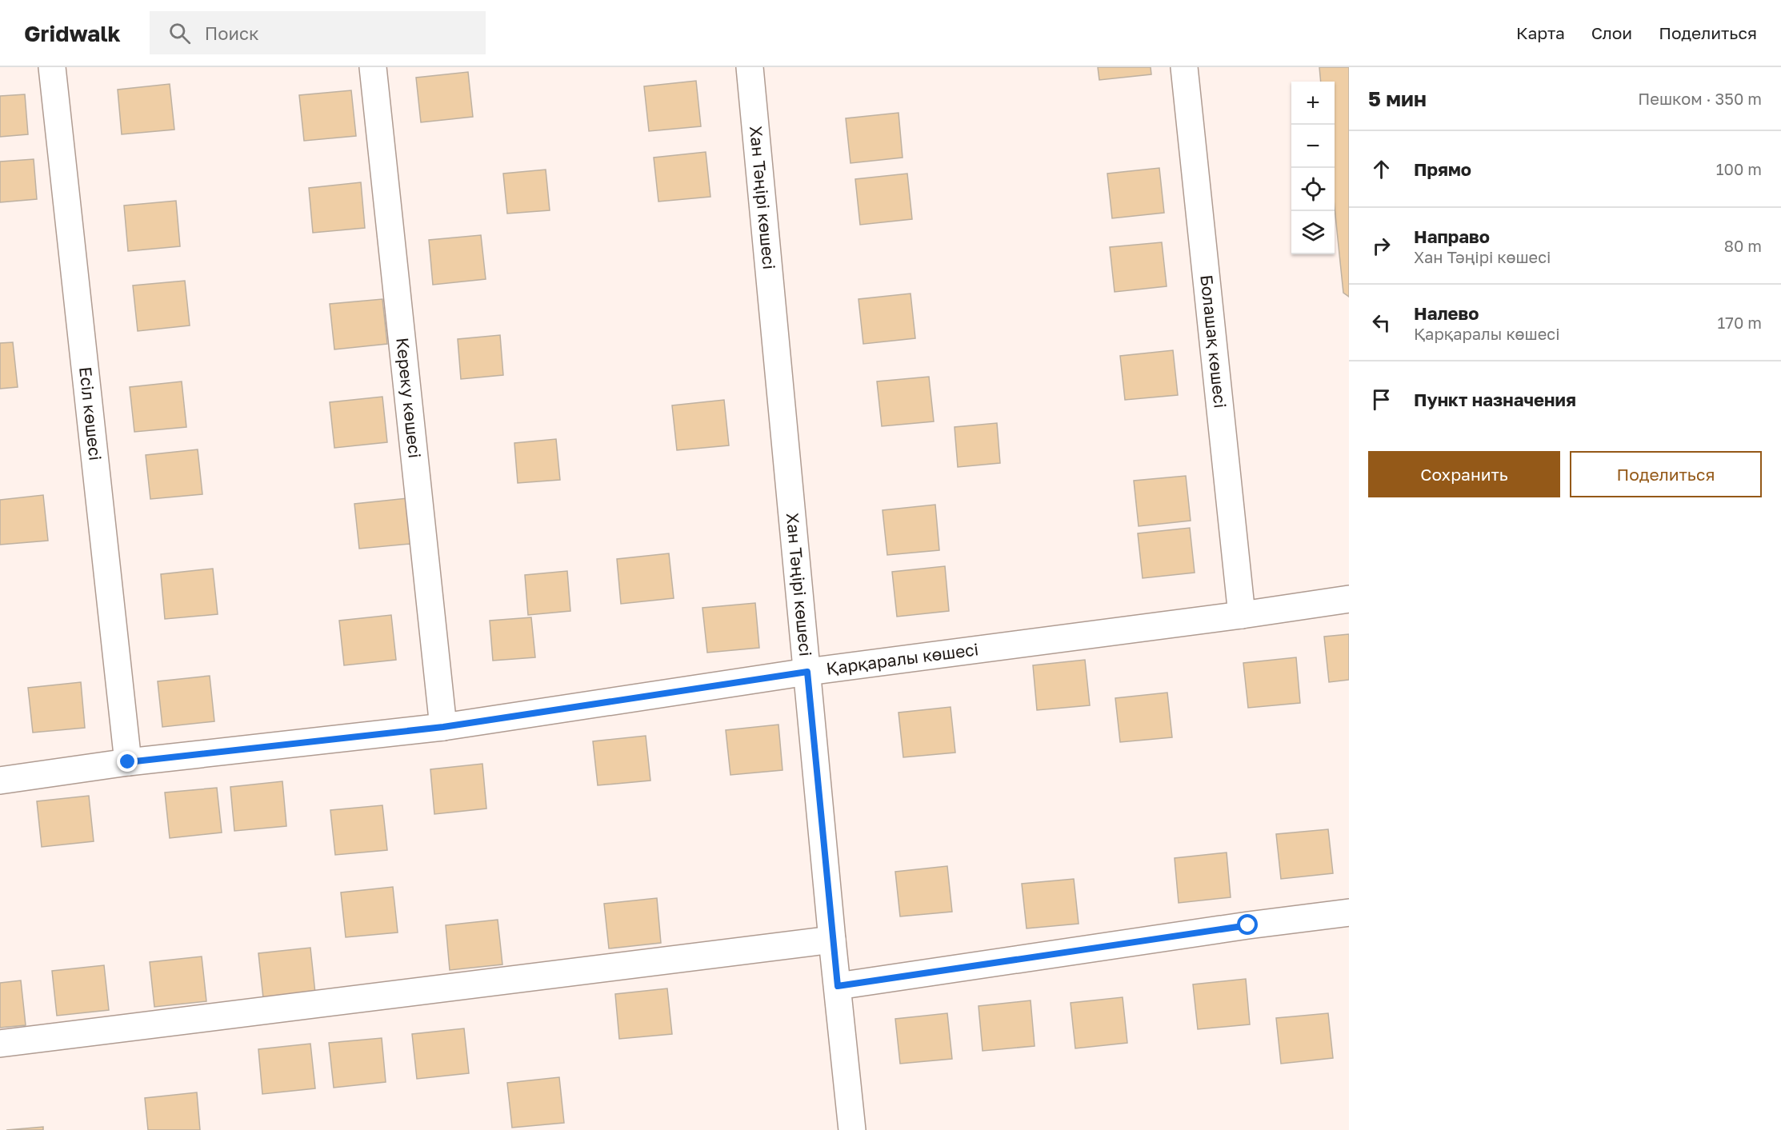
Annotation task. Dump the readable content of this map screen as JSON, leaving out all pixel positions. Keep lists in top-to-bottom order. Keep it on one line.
{"streets":{"street":["Хан Тәңірі көшесі","Болашақ көшесі","Кереку көшесі","Есіл көшесі","Қарқаралы көшесі"]},"crossings":[["Хан Тәңірі көшесі","Қарқаралы көшесі"],["Болашақ көшесі","Қарқаралы көшесі"],["Кереку көшесі","Қарқаралы көшесі"],["Есіл көшесі","Қарқаралы көшесі"]],"page":{"header":"Gridwalk","search":"Поиск","nav":["Карта","Слои","Поделиться"],"heading":["5 мин","Пешком · 350 m"],"map_buttons":["+","−"],"list":[["Прямо","100 m"],["Направо","Хан Тәңірі көшесі","80 m"],["Налево","Қарқаралы көшесі","170 m"],"Пункт назначения"],"buttons":["Сохранить","Поделиться"]}}
